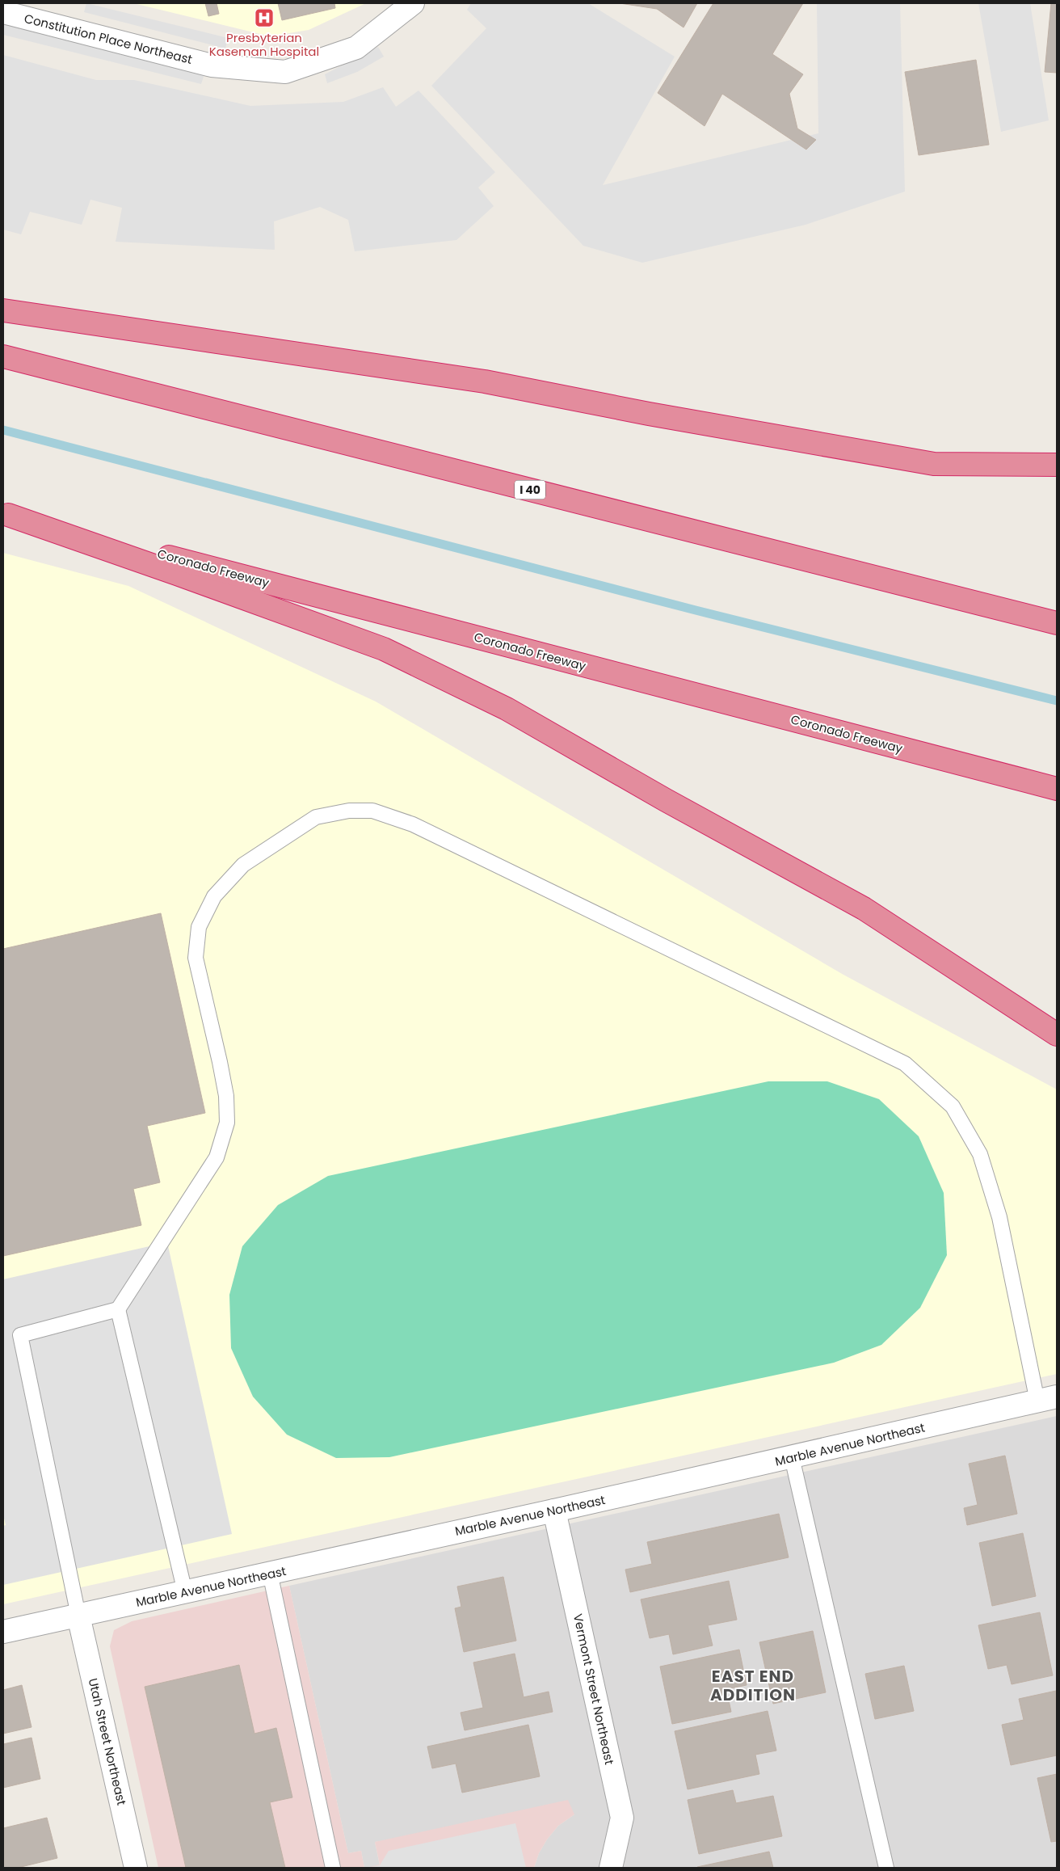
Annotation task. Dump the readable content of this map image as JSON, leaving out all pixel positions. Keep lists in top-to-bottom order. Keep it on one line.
{"streets":{"highway":["I 40","Coronado Freeway"],"street":["Constitution Place Northeast","Marble Avenue Northeast","Vermont Street Northeast","Utah Street Northeast"]},"crossings":[["Marble Avenue Northeast","Vermont Street Northeast"],["Marble Avenue Northeast","Utah Street Northeast"]],"districts":["EAST END ADDITION"],"places":{"hospital":["Presbyterian Kaseman Hospital"]}}
